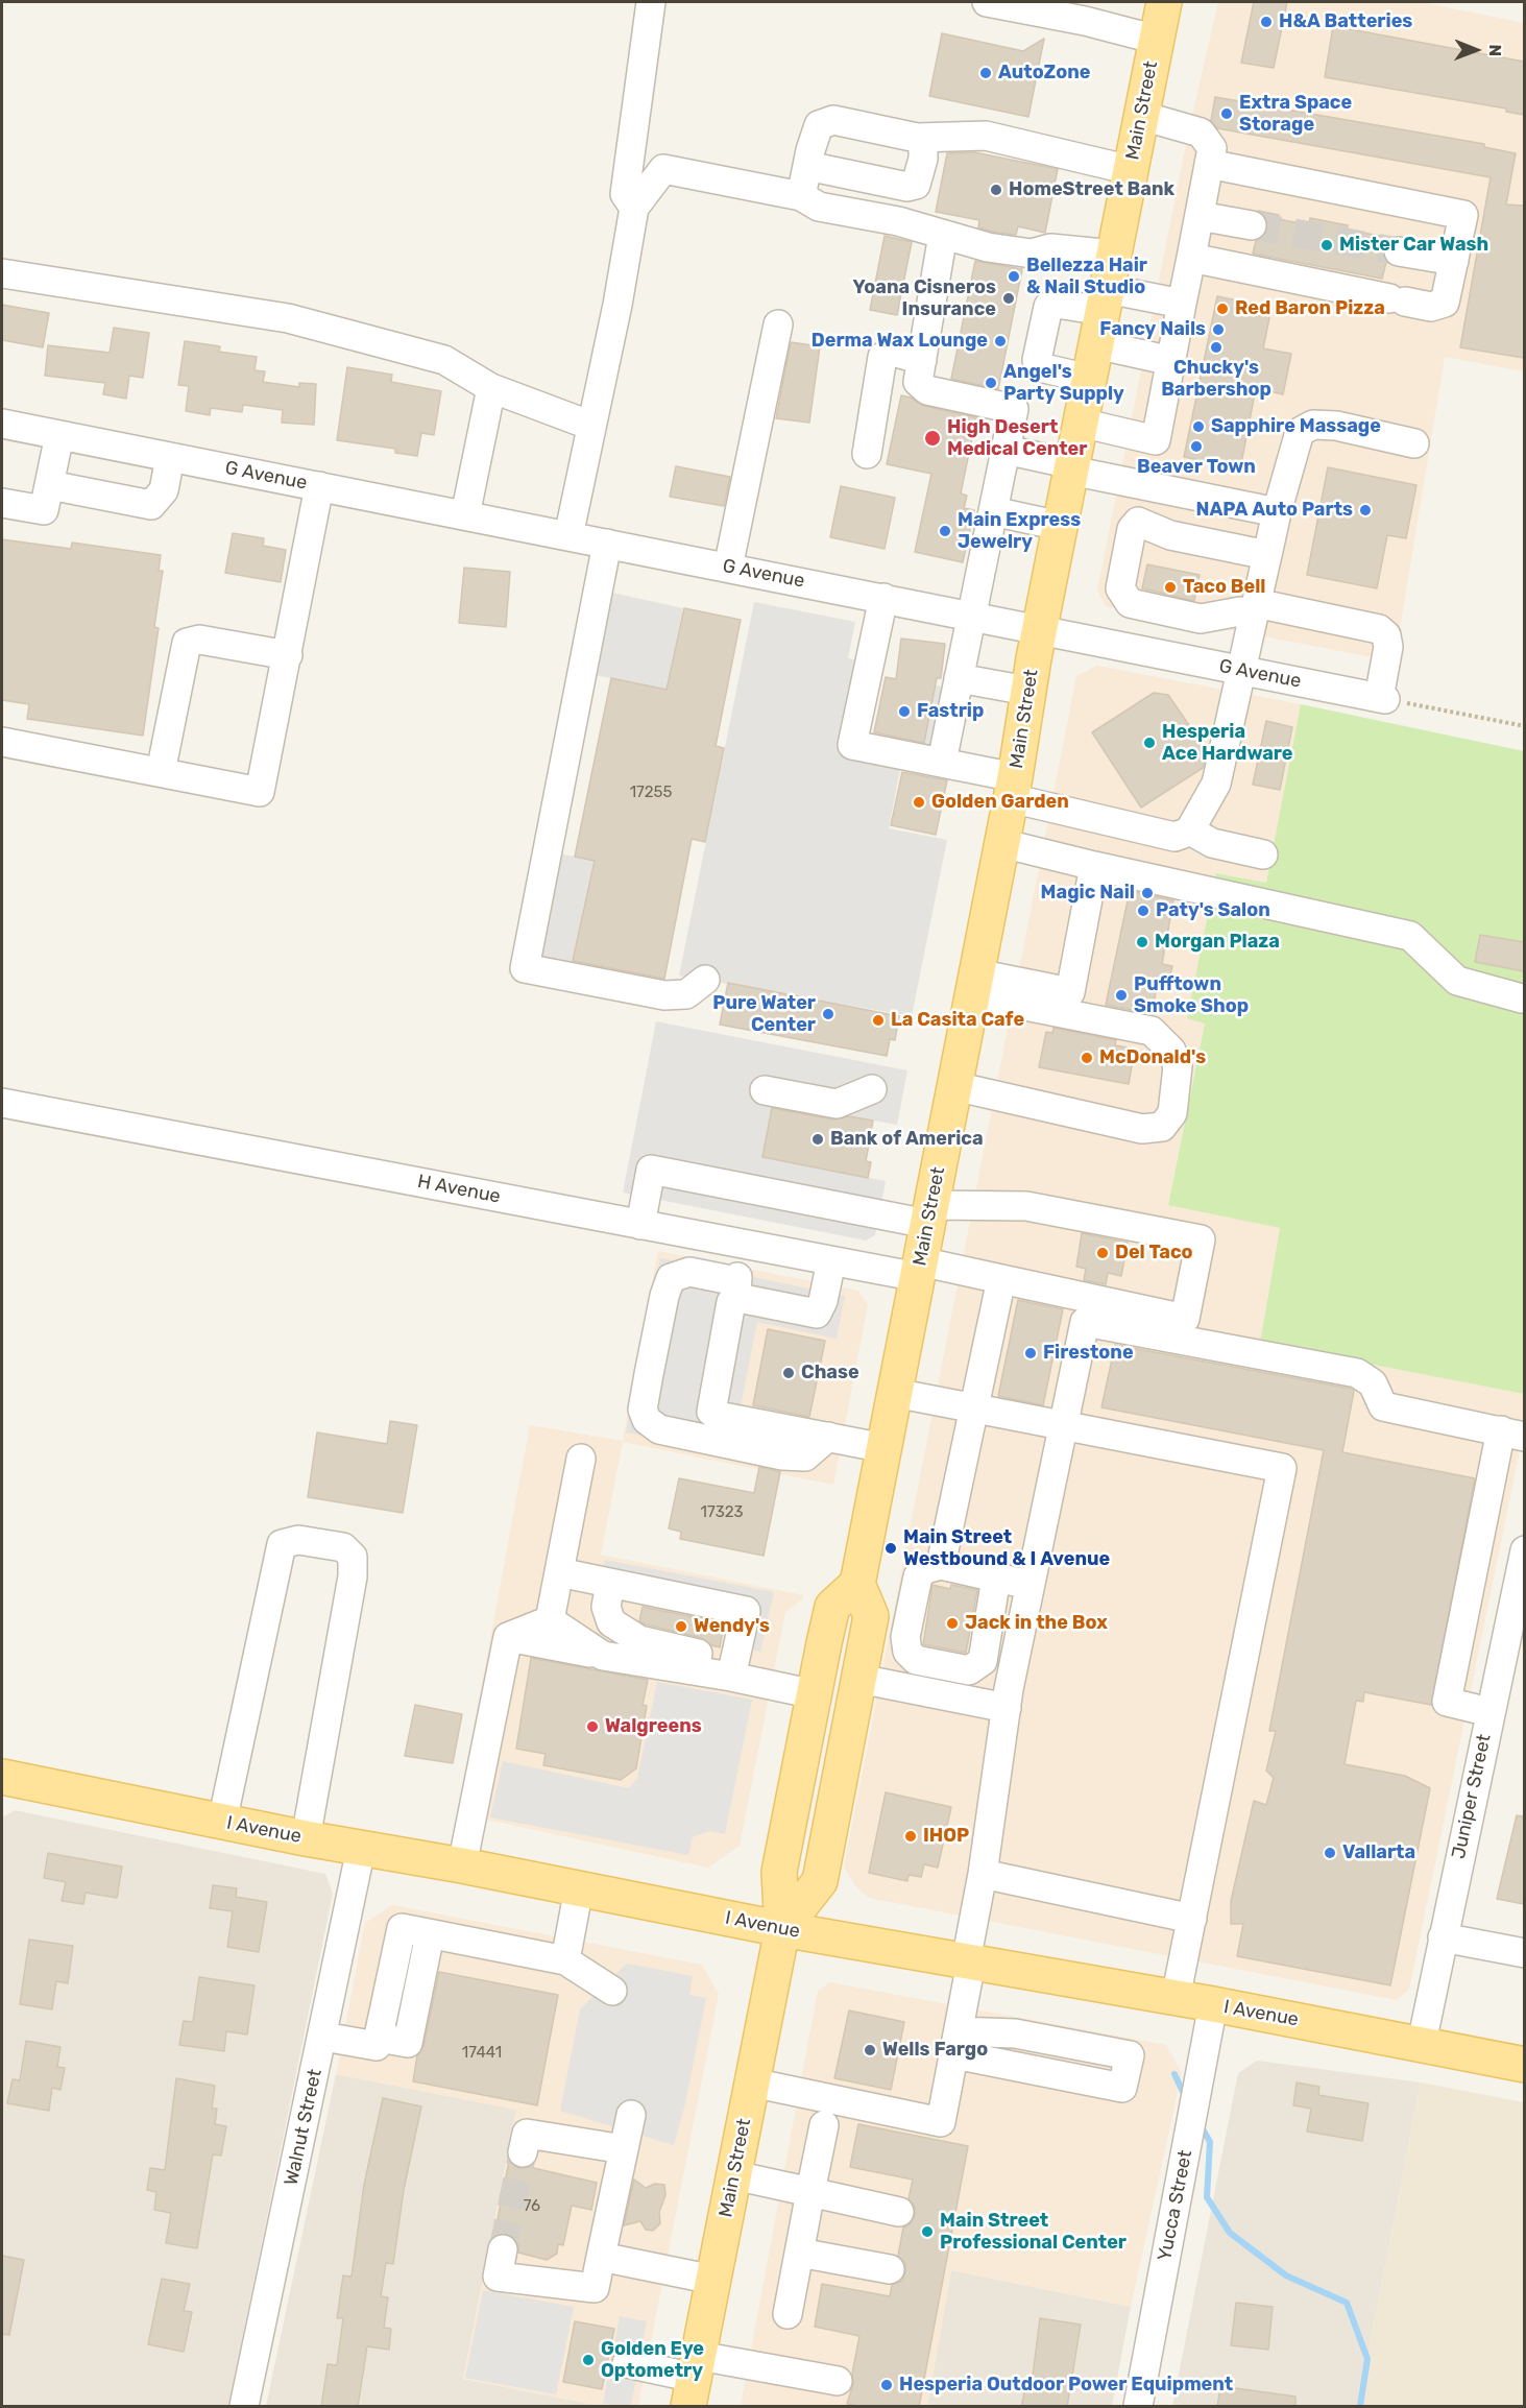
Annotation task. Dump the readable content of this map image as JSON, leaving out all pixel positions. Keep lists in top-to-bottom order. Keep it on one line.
{"streets":{"main road":["Main Street","I Avenue"],"street":["G Avenue","H Avenue","Juniper Street","Walnut Street","Yucca Street"]},"crossings":[["Main Street","G Avenue"],["Main Street","H Avenue"],["Main Street","I Avenue"],["Juniper Street","I Avenue"],["I Avenue","Walnut Street"],["I Avenue","Yucca Street"]],"places":["H&A Batteries","AutoZone","Extra Space Storage","HomeStreet Bank","Mister Car Wash","Bellezza Hair & Nail Studio","Yoana Cisneros Insurance","Red Baron Pizza","Fancy Nails","Derma Wax Lounge","Chucky's Barbershop","Angel's Party Supply","Sapphire Massage","High Desert Medical Center","Beaver Town","NAPA Auto Parts","Main Express Jewelry","Taco Bell","Fastrip","Hesperia Ace Hardware","Golden Garden","Magic Nail","Paty's Salon","Morgan Plaza","Pufftown Smoke Shop","Pure Water Center","La Casita Cafe","McDonald's","Bank of America","Del Taco","Firestone","Chase","Main Street Westbound & I Avenue","Jack in the Box","Wendy's","Walgreens","IHOP","Vallarta","Wells Fargo","Main Street Professional Center","Golden Eye Optometry","Hesperia Outdoor Power Equipment"],"house_numbers":["17255","17323","17441","76"],"north":"right"}
